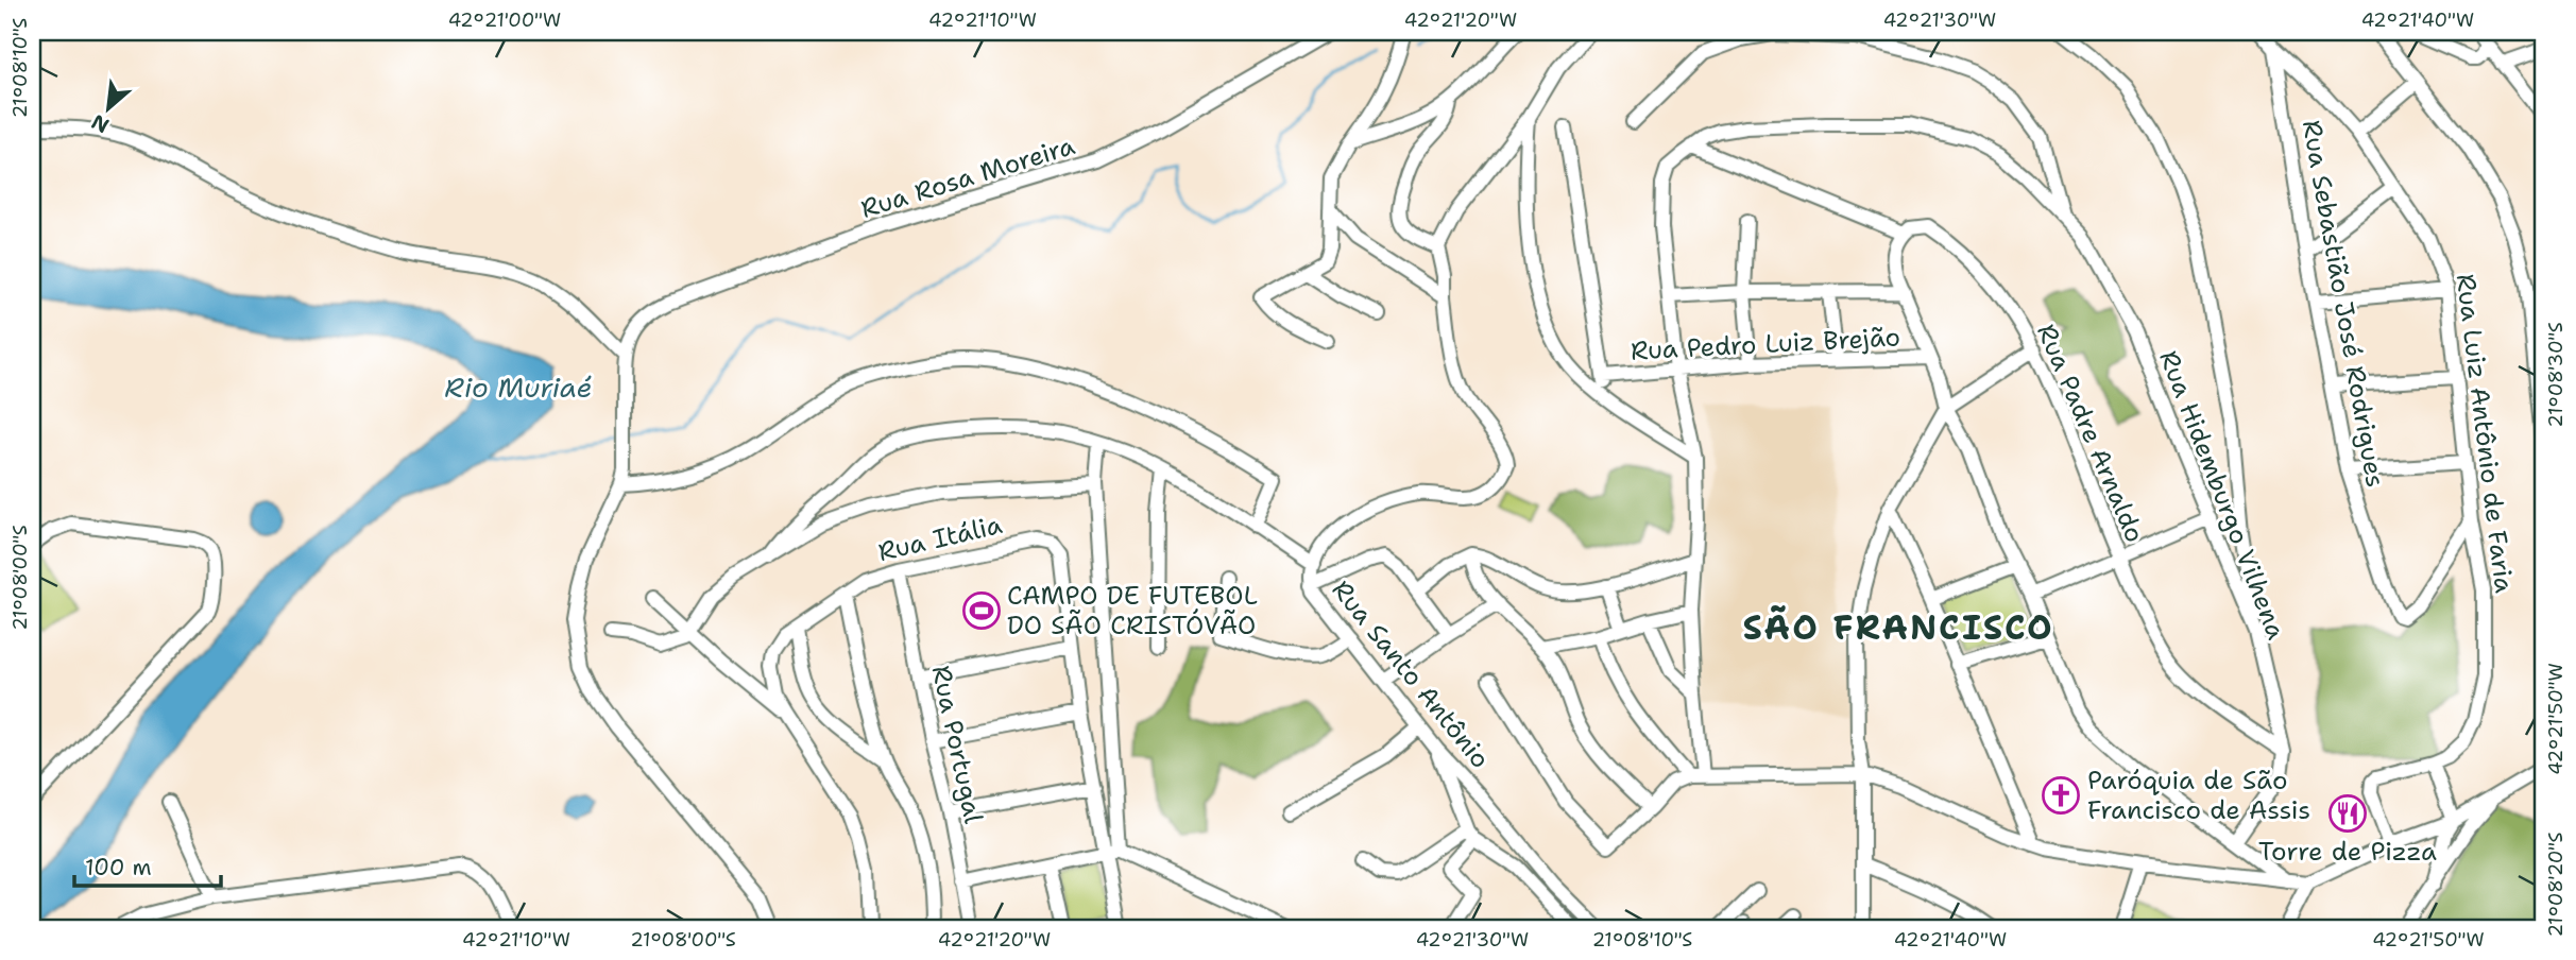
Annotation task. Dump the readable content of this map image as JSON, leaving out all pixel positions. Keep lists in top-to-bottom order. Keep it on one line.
{"streets":{"street":["Rua Rosa Moreira","Rua Sebastião José Rodrigues","Rua Pedro Luiz Brejão","Rua Padre Arnaldo","Rua Luiz Antônio de Faria","Rua Hidemburgo Vilhena","Rua Itália","Rua Santo Antônio","Rua Portugal"]},"crossings":[["Rua Sebastião José Rodrigues","Rua Luiz Antônio de Faria"],["Rua Pedro Luiz Brejão","Rua Hidemburgo Vilhena"],["Rua Padre Arnaldo","Rua Hidemburgo Vilhena"],["Rua Itália","Rua Portugal"]],"districts":["SÃO FRANCISCO"],"water":["Rio Muriaé"],"places":{"sports":["CAMPO DE FUTEBOL DO SÃO CRISTÓVÃO"],"church":["Paróquia de São Francisco de Assis"],"restaurant":["Torre de Pizza"]},"scale_bar":"100 m","north":"bottom left","coordinates":["42°21'00\"W","42°21'10\"W","42°21'20\"W","42°21'30\"W","42°21'40\"W","21°08'10\"S","21°08'30\"S","21°08'00\"S","42°21'50\"W","21°08'20\"S"]}
